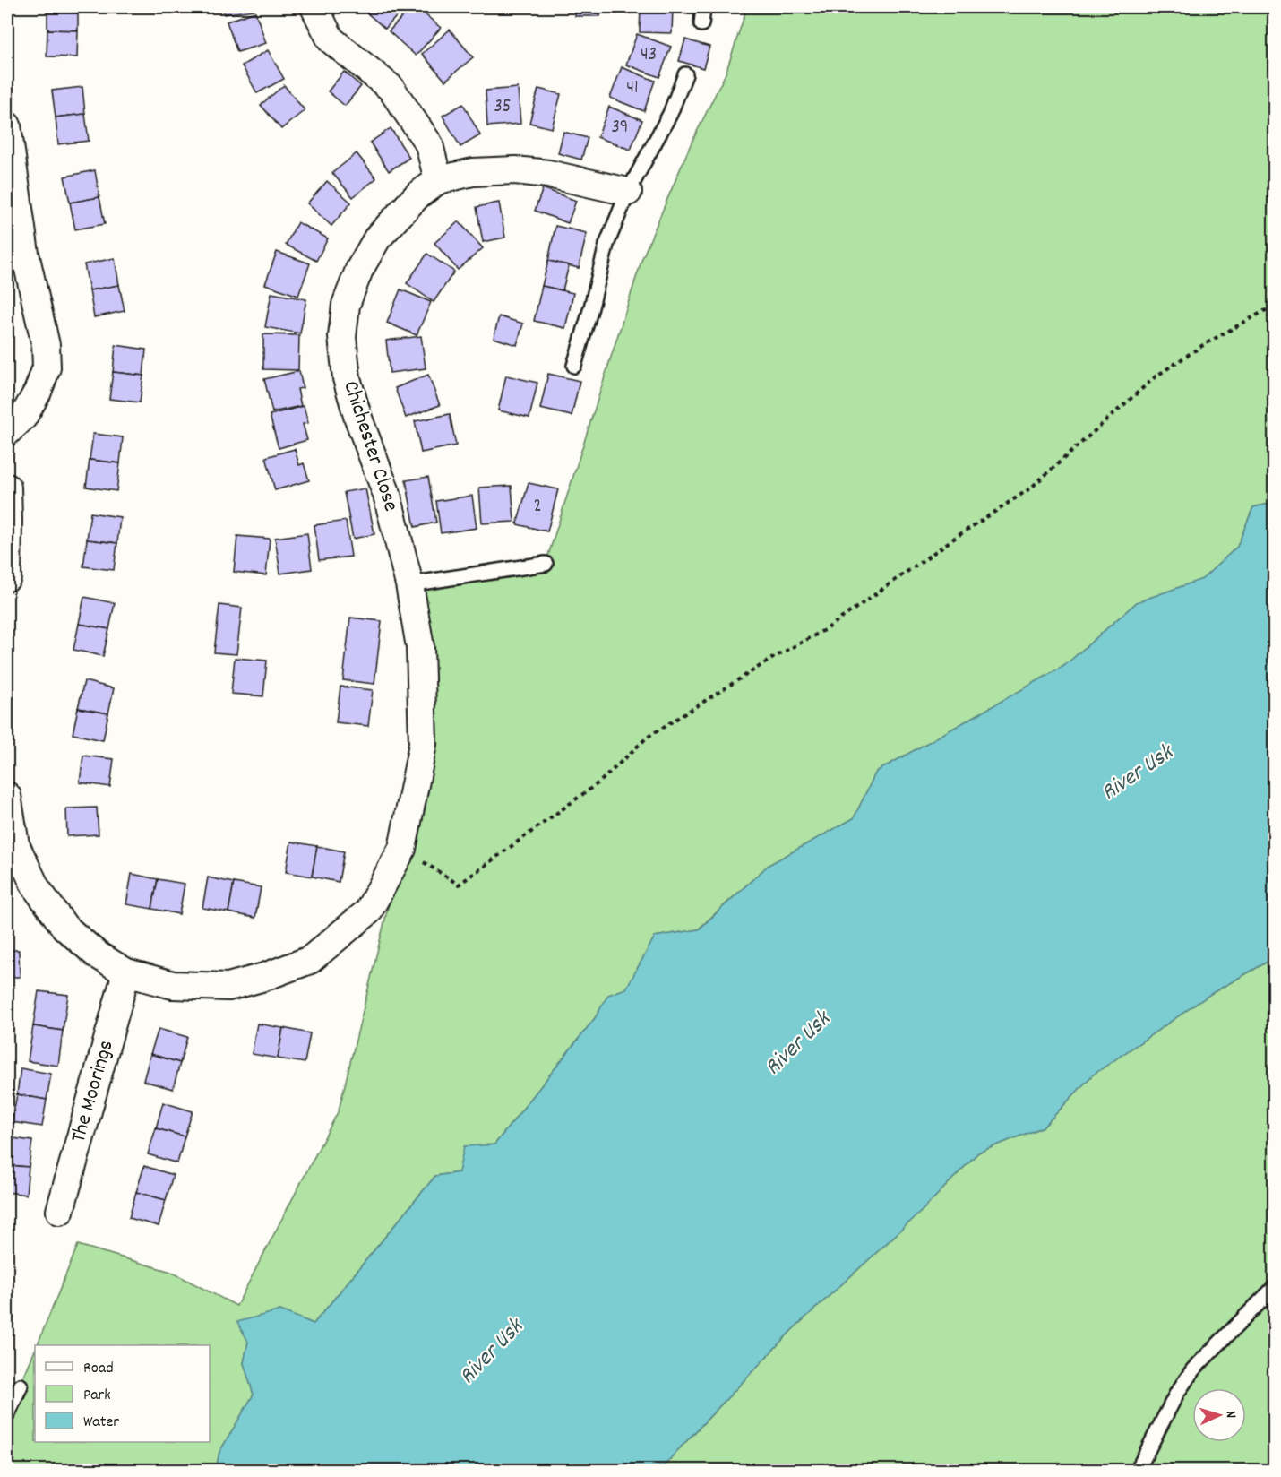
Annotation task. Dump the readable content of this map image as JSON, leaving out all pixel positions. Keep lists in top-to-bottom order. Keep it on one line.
{"streets":{"street":["Chichester Close","The Moorings"]},"water":["River Usk"],"house_numbers":["43","41","35","39","2"],"legend":["Road","Park","Water"],"north":"right"}
